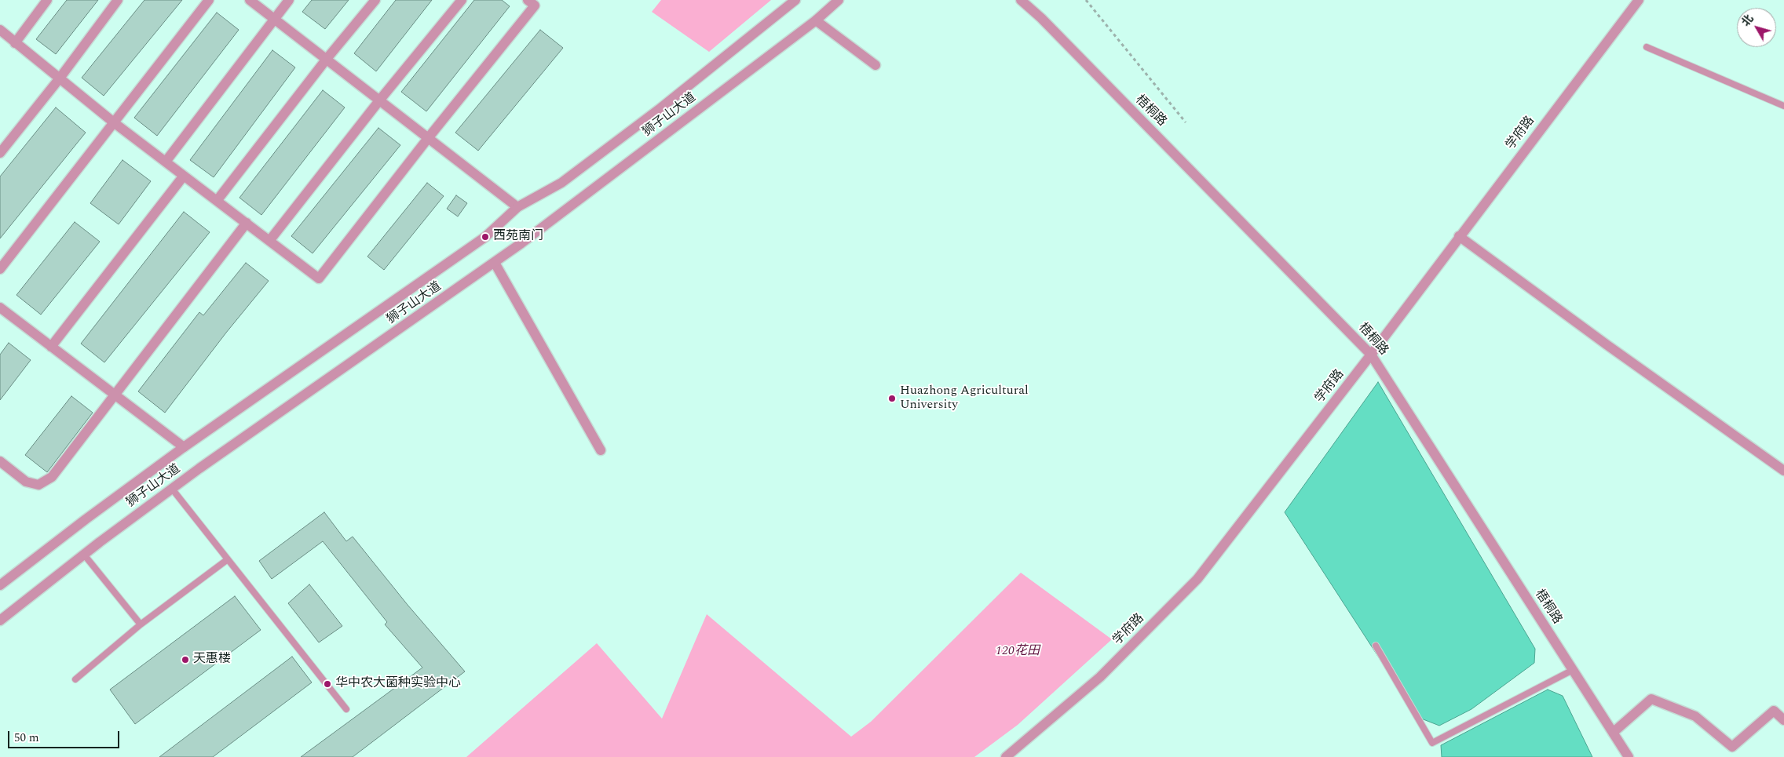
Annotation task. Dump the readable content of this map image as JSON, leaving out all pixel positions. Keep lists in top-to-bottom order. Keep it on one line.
{"streets":{"street":["梧桐路","狮子山大道","学府路"]},"crossings":[["梧桐路","学府路"]],"parks":["120花田"],"places":["西苑南门","Huazhong Agricultural University","天惠楼","华中农大菌种实验中心"],"scale_bar":"50 m","north":"top left"}
